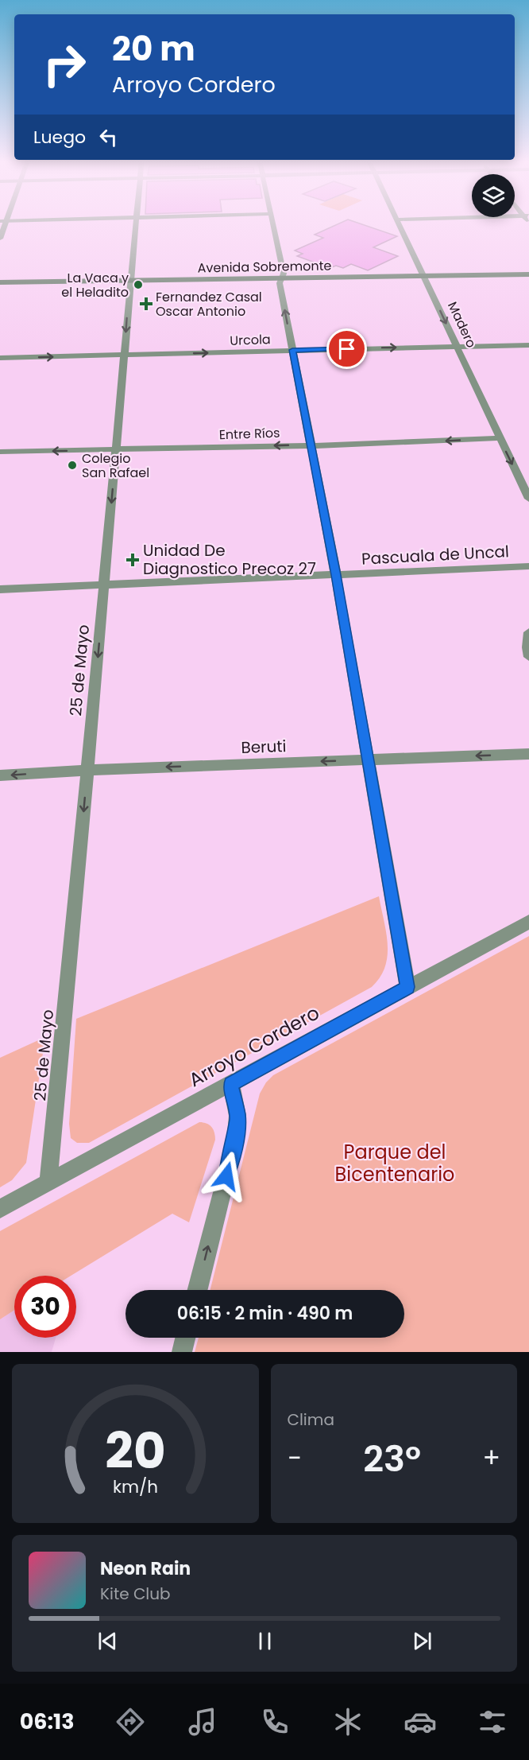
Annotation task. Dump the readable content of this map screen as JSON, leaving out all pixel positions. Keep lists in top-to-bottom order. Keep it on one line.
{"streets":{"main road":["Avenida Sobremonte"],"street":["Madero","Urcola","Entre Ríos","Pascuala de Uncal","25 de Mayo","Beruti","Arroyo Cordero"]},"crossings":[["Avenida Sobremonte","Madero"],["Avenida Sobremonte","25 de Mayo"],["Madero","Urcola"],["Madero","Entre Ríos"],["Urcola","25 de Mayo"],["Entre Ríos","25 de Mayo"],["Pascuala de Uncal","25 de Mayo"],["25 de Mayo","Beruti"],["25 de Mayo","Arroyo Cordero"]],"one_way":["Madero","Urcola","Entre Ríos","25 de Mayo","Beruti"],"parks":["Parque del Bicentenario"],"places":{"other":["La Vaca y el Heladito","Colegio San Rafael"],"health":["Fernandez Casal Oscar Antonio","Unidad De Diagnostico Precoz 27"]},"page":{"turn":["20 m","Arroyo Cordero"],"then":"Luego","limit":"30","trip":"06:15 · 2 min · 490 m","tile":"Clima","heat":["−","23°","+"],"song":["Neon Rain","Kite Club"],"tabs":"06:13","gauge":["20","km/h"]}}
